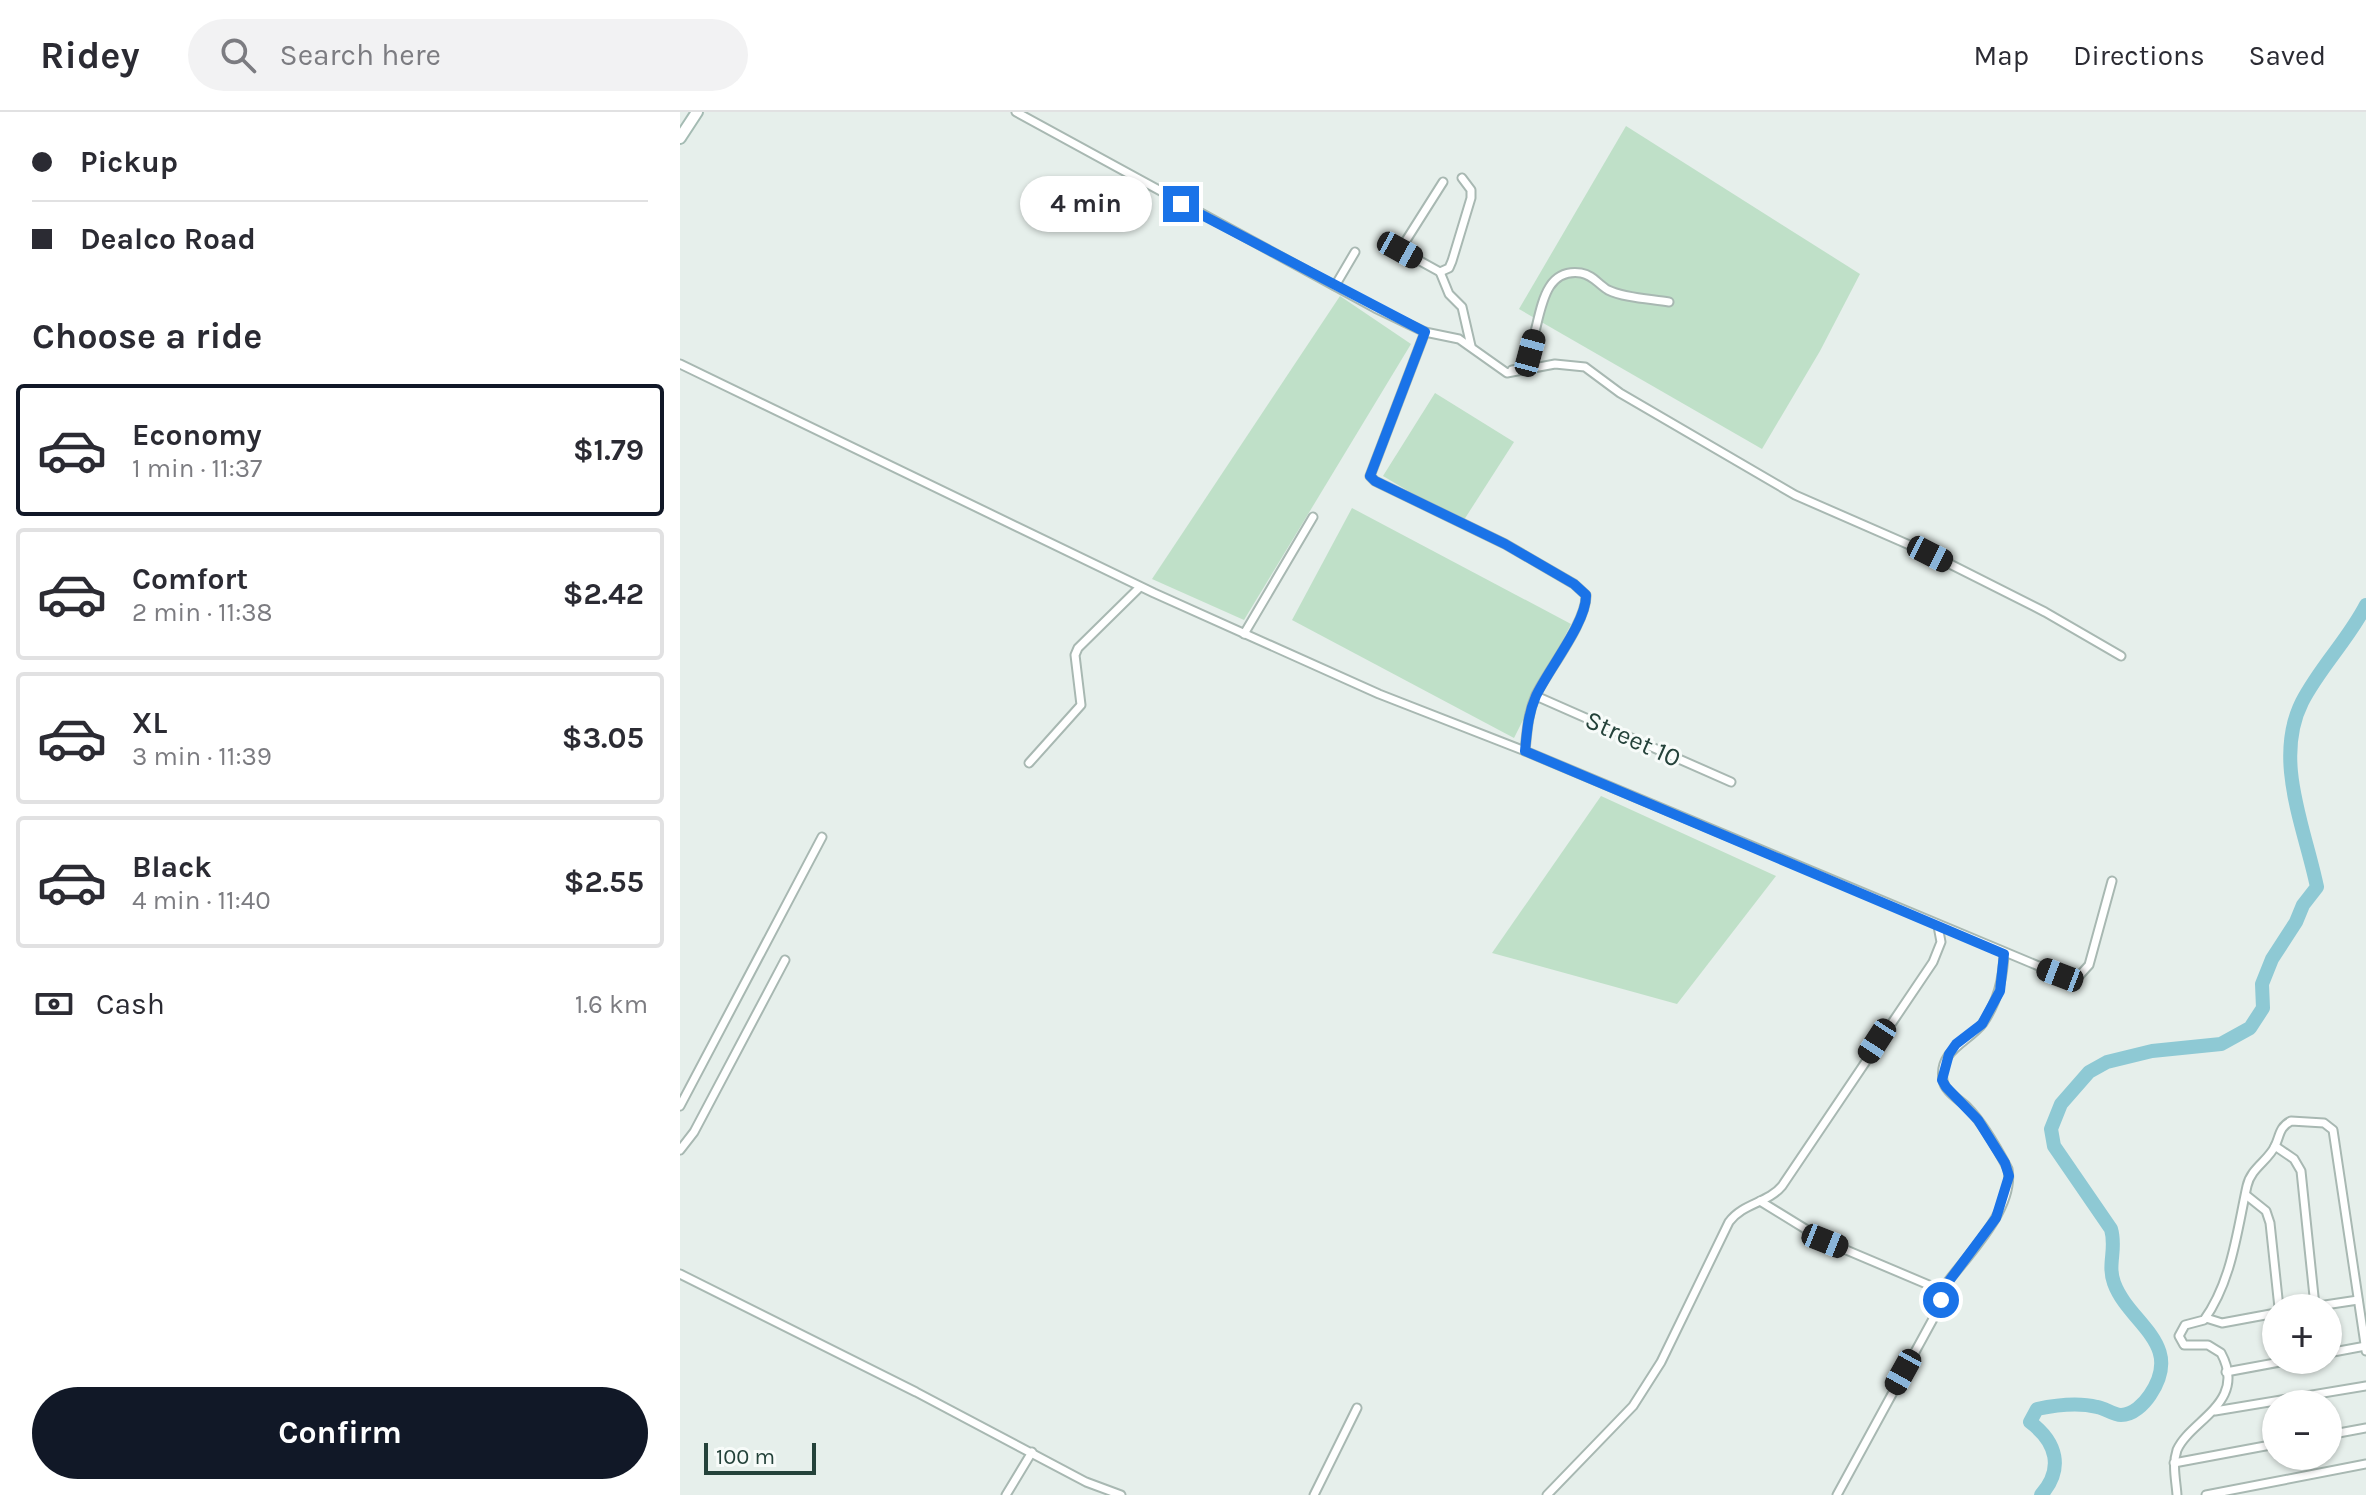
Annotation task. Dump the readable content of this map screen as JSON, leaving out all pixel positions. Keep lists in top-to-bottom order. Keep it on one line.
{"streets":{"street":["Street 10"]},"scale_bar":"100 m","page":{"header":"Ridey","search":"Search here","nav":["Map","Directions","Saved"],"banner":["Pickup","Dealco Road"],"bubble":"4 min","heading":"Choose a ride","list":[{"name":"Economy","note":"1 min · 11:37","value":"$1.79"},{"name":"Comfort","note":"2 min · 11:38","value":"$2.42"},{"name":"XL","note":"3 min · 11:39","value":"$3.05"},{"name":"Black","note":"4 min · 11:40","value":"$2.55"}],"pay":["Cash","1.6 km"],"map_buttons":["+","−"],"buttons":"Confirm","scale":"100 m"}}
